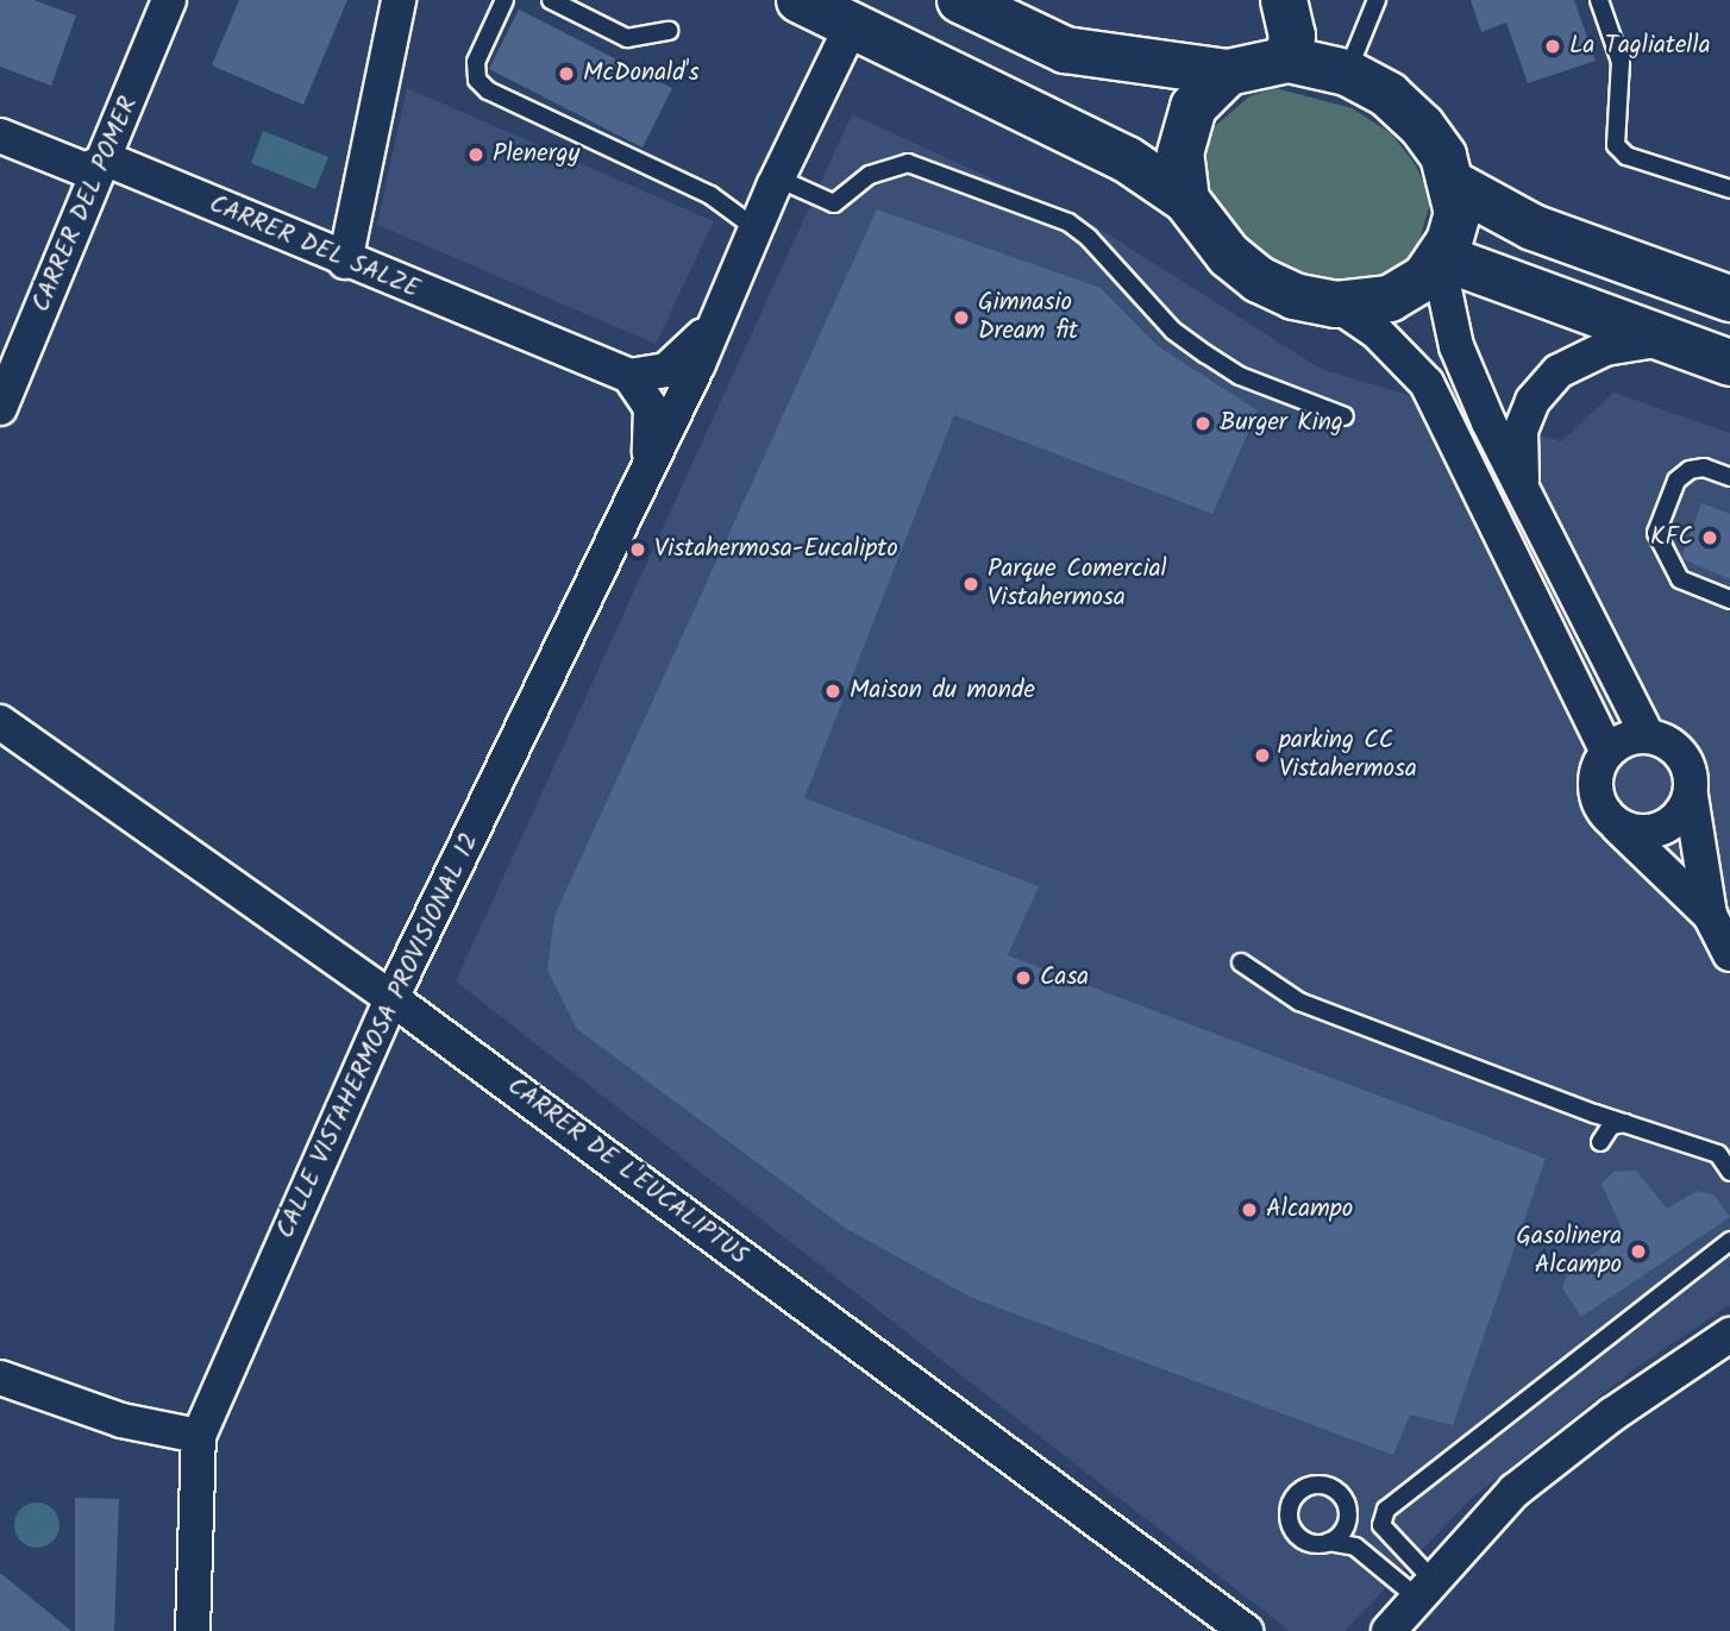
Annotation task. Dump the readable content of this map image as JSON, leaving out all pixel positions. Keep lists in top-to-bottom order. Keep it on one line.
{"streets":{"street":["CARRER DEL POMER","CARRER DEL SALZE","CALLE VISTAHERMOSA PROVISIONAL 12","CARRER DE L'EUCALIPTUS"]},"crossings":[["CARRER DEL POMER","CARRER DEL SALZE"],["CARRER DEL SALZE","CALLE VISTAHERMOSA PROVISIONAL 12"],["CALLE VISTAHERMOSA PROVISIONAL 12","CARRER DE L'EUCALIPTUS"]],"places":["La Tagliatella","McDonald's","Plenergy","Gimnasio Dream fit","Burger King","KFC","Vistahermosa-Eucalipto","Parque Comercial Vistahermosa","Maison du monde","parking CC Vistahermosa","Casa","Alcampo","Gasolinera Alcampo"]}
